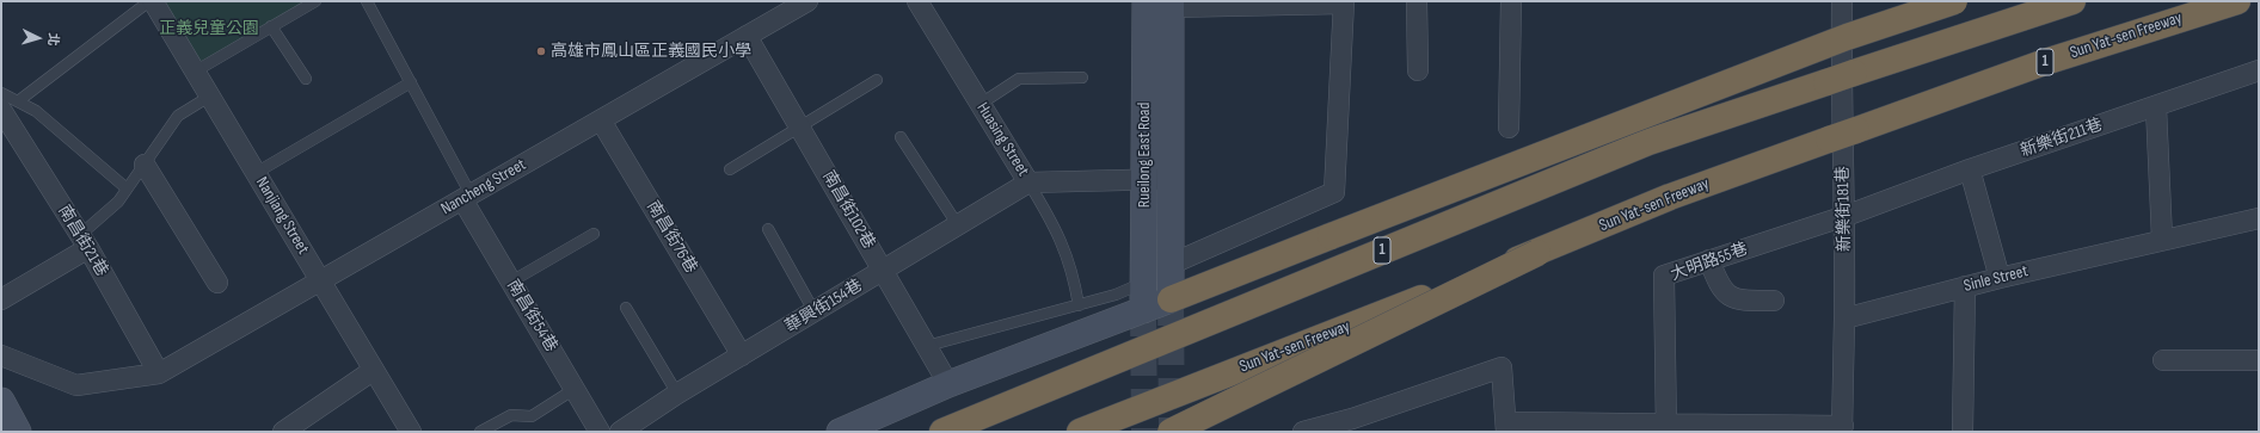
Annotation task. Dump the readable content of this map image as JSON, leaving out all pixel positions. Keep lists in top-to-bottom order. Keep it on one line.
{"streets":{"highway":["Sun Yat-sen Freeway","1"],"street":["新樂街211巷","Huasing Street","Rueilong East Road","Nancheng Street","新樂街181巷","南昌街102巷","Nanjiang Street","南昌街76巷","南昌街21巷","大明路55巷","Sinle Street","華興街154巷","南昌街54巷"]},"crossings":[["1","新樂街181巷"],["新樂街211巷","新樂街181巷"],["新樂街211巷","大明路55巷"],["Huasing Street","Rueilong East Road"],["Huasing Street","華興街154巷"],["Nancheng Street","南昌街102巷"],["Nancheng Street","Nanjiang Street"],["Nancheng Street","南昌街76巷"],["Nancheng Street","南昌街21巷"],["Nancheng Street","南昌街54巷"],["新樂街181巷","大明路55巷"],["新樂街181巷","Sinle Street"],["南昌街102巷","華興街154巷"],["南昌街76巷","華興街154巷"]],"parks":["正義兒童公園"],"places":["高雄市鳳山區正義國民小學"],"north":"right"}
